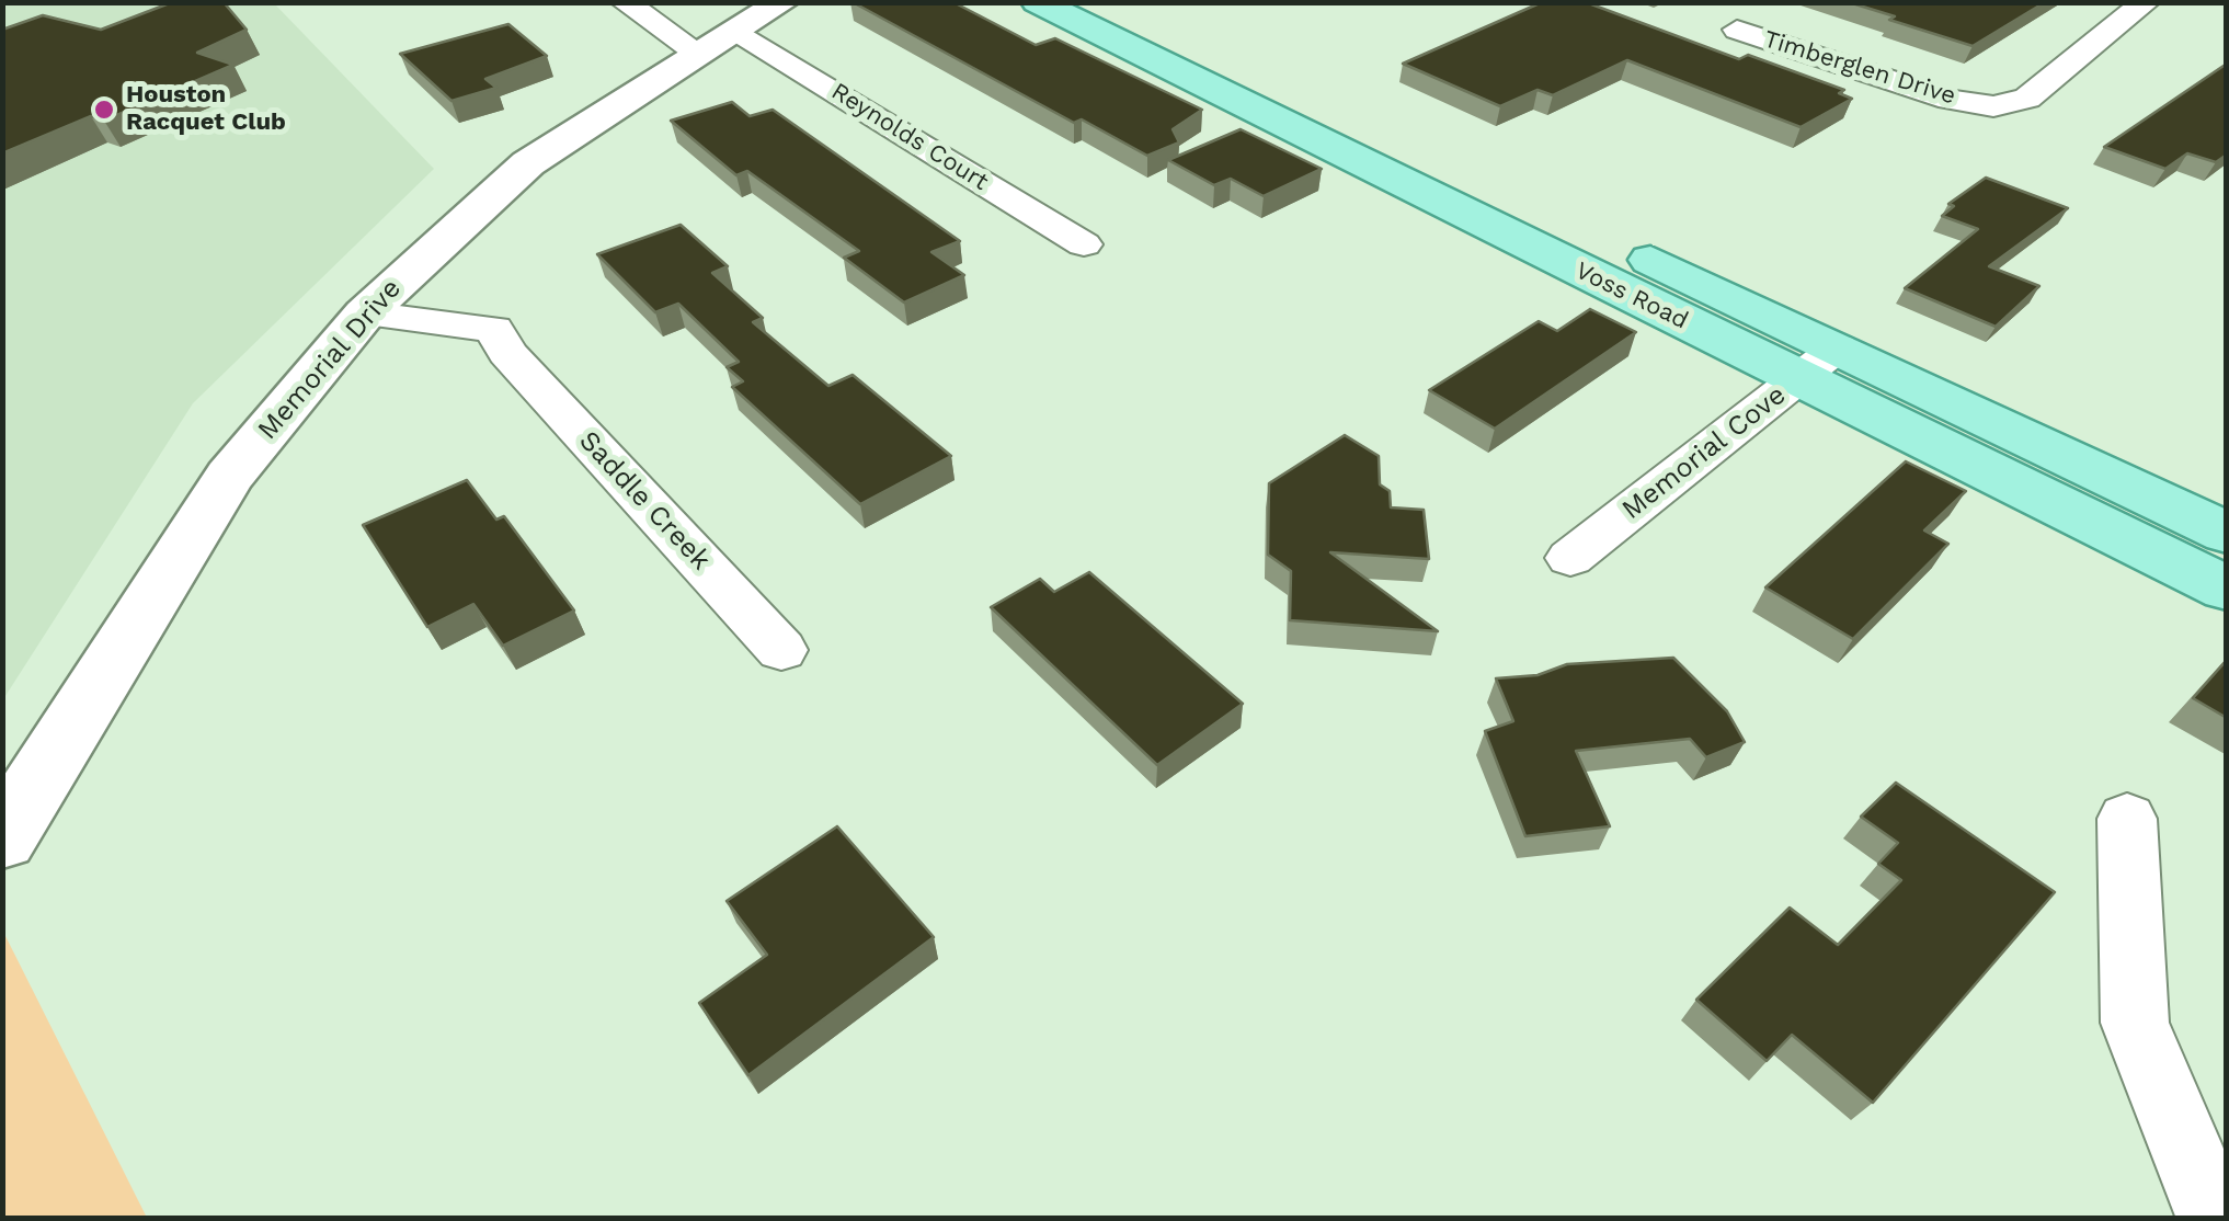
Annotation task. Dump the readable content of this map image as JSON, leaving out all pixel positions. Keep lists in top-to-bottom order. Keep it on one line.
{"streets":{"main road":["Voss Road"],"street":["Timberglen Drive","Reynolds Court","Memorial Drive","Memorial Cove","Saddle Creek"]},"crossings":[["Reynolds Court","Memorial Drive"],["Voss Road","Memorial Cove"],["Memorial Drive","Saddle Creek"]],"places":["Houston Racquet Club"]}
